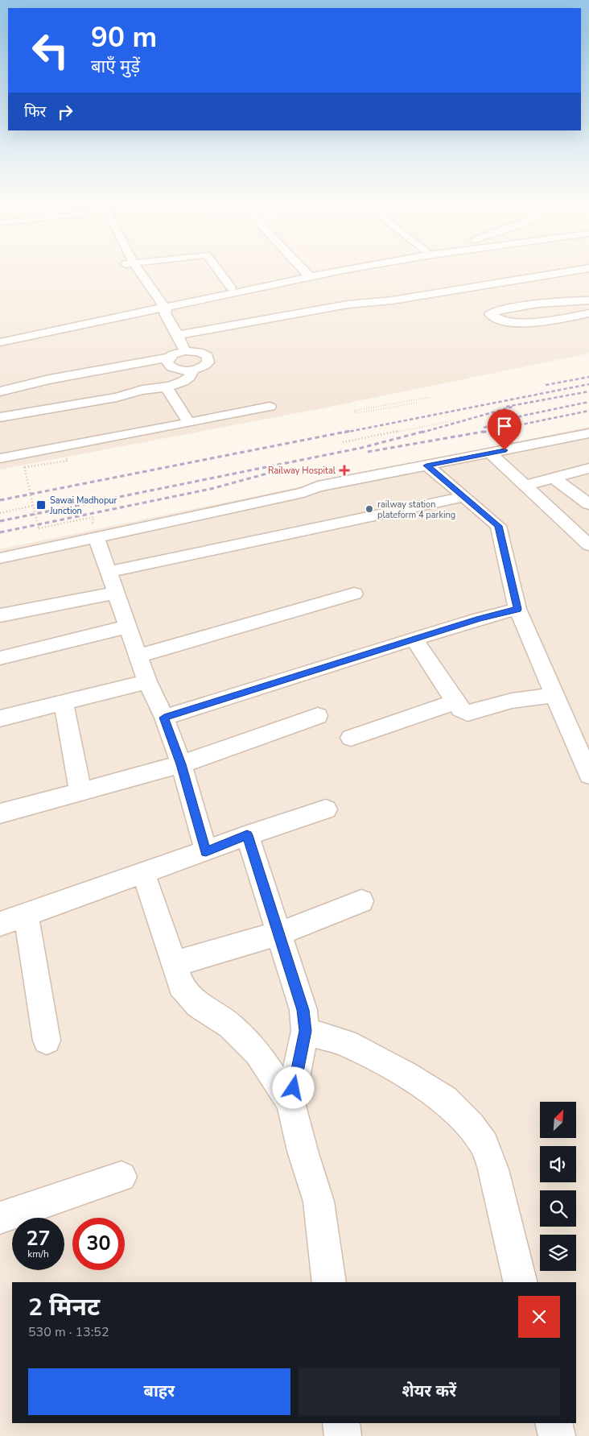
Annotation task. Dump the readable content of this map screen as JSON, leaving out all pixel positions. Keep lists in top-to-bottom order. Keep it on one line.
{"places":{"health":["Railway Hospital"],"transit":["Sawai Madhopur Junction"],"other":["railway station plateform 4 parking"]},"north":"top right","page":{"turn":["90 m","बाएँ मुड़ें"],"then":"फिर","speed":"27 km/h","limit":"30","heading":["2 मिनट","530 m · 13:52"],"buttons":["बाहर","शेयर करें"]}}
